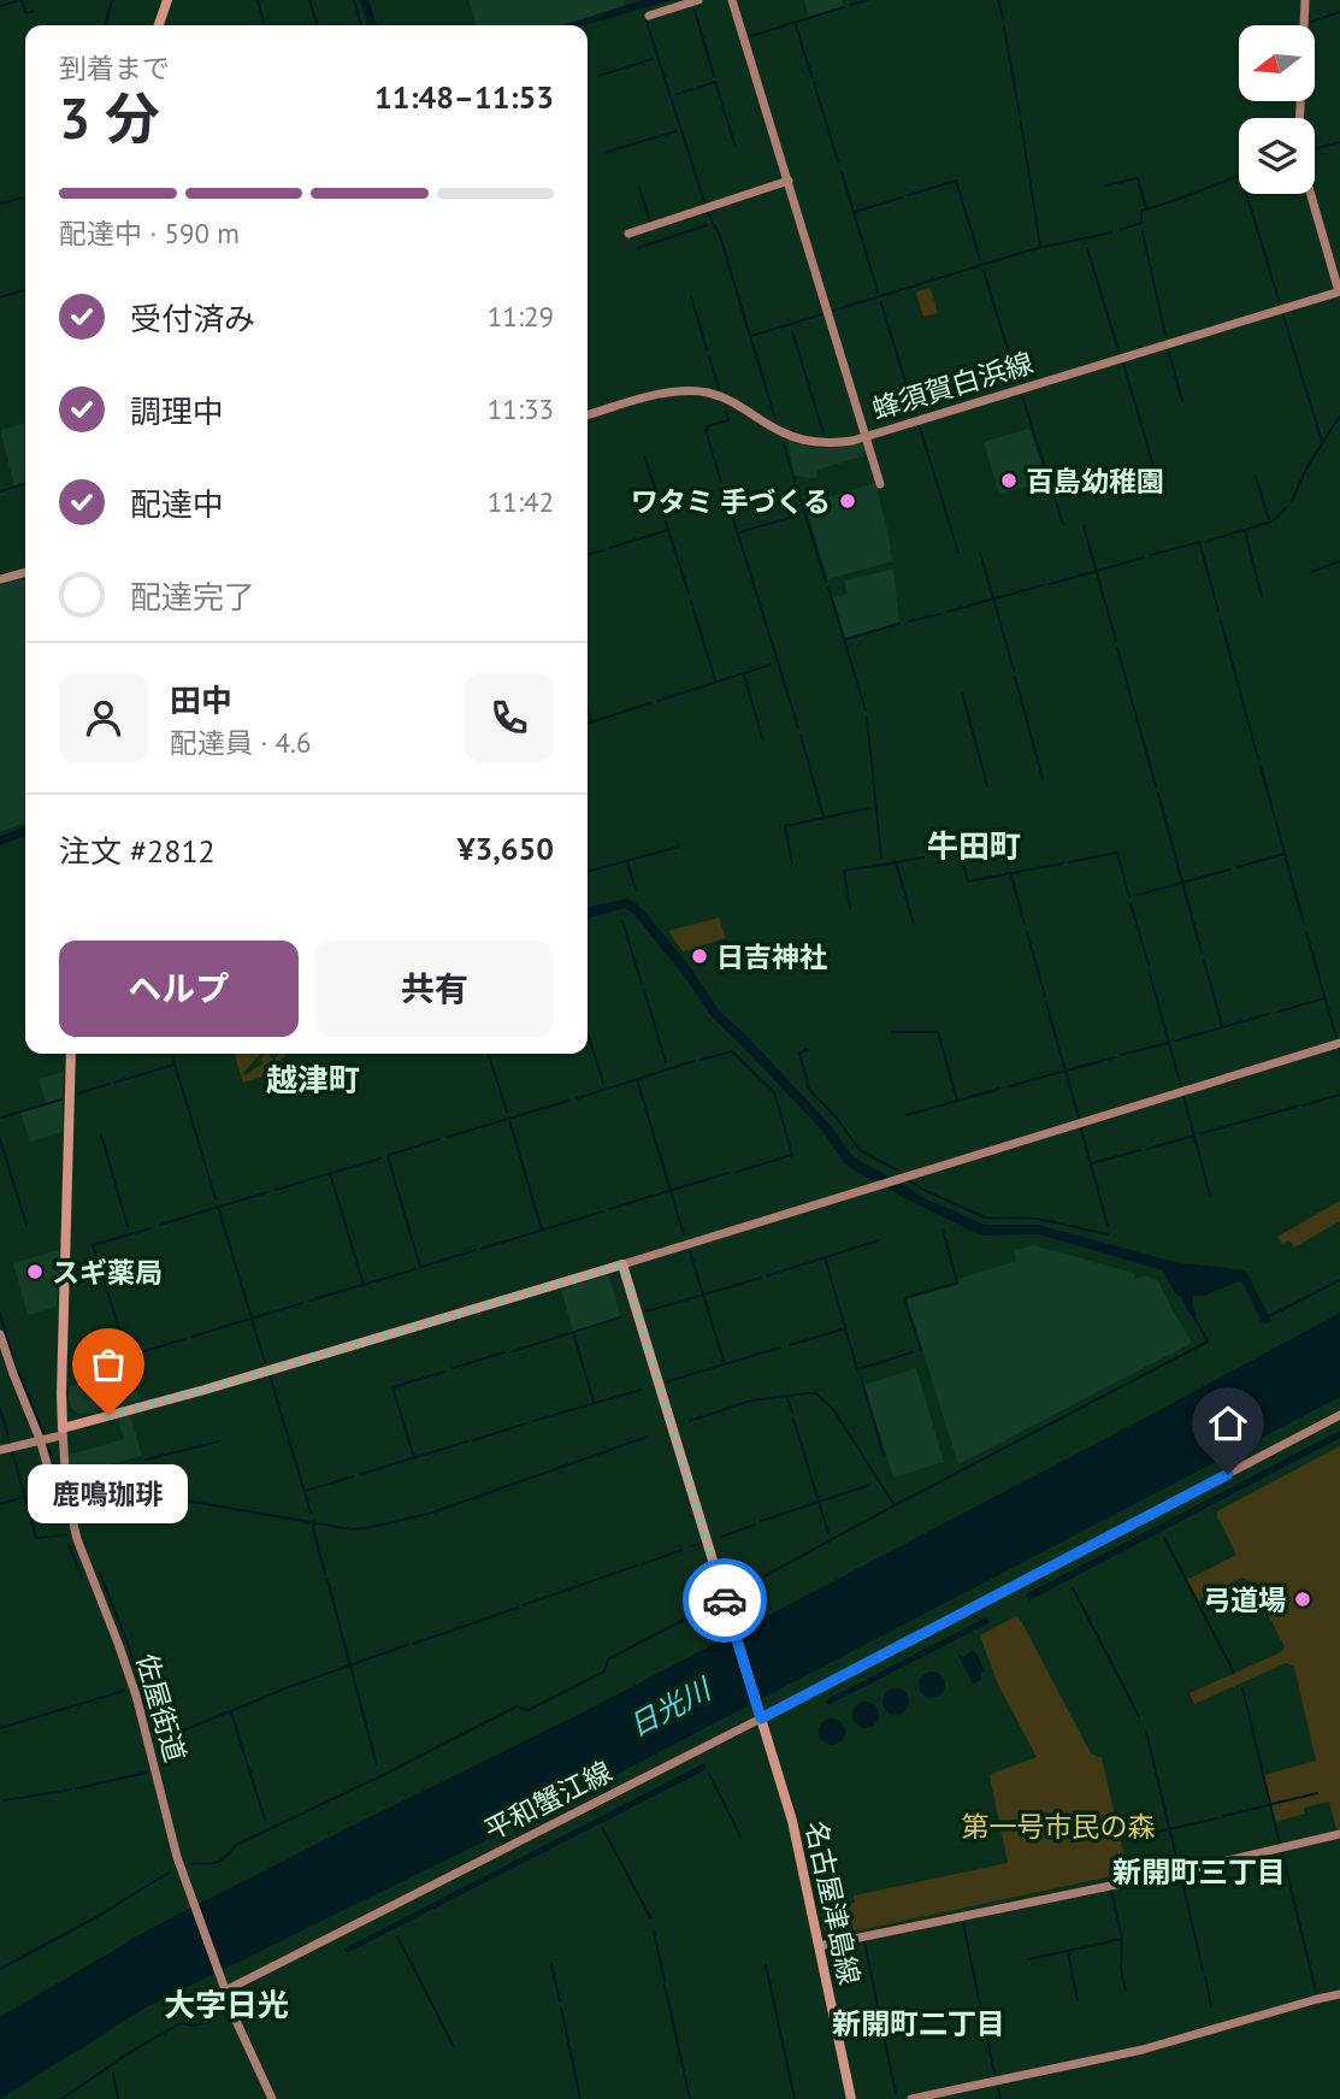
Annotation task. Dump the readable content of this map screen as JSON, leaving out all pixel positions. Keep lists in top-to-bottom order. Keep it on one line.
{"streets":{"main road":["名古屋津島線"],"street":["蜂須賀白浜線","佐屋街道","平和蟹江線"]},"crossings":[["佐屋街道","平和蟹江線"],["平和蟹江線","名古屋津島線"]],"districts":["牛田町","越津町","新開町三丁目","大字日光","新開町二丁目"],"water":["日光川"],"parks":["第一号市民の森"],"places":["百島幼稚園","ワタミ 手づくる","日吉神社","スギ薬局","鹿鳴珈琲","弓道場"],"north":"left","page":{"heading":["3 分","到着まで","11:48–11:53"],"panel":["田中","配達員 · 4.6","注文 #2812","¥3,650"],"bar":"配達中 · 590 m","list":[["受付済み","11:29"],["調理中","11:33"],["配達中","11:42"],"配達完了"],"buttons":["ヘルプ","共有"],"bubble":"鹿鳴珈琲"}}
